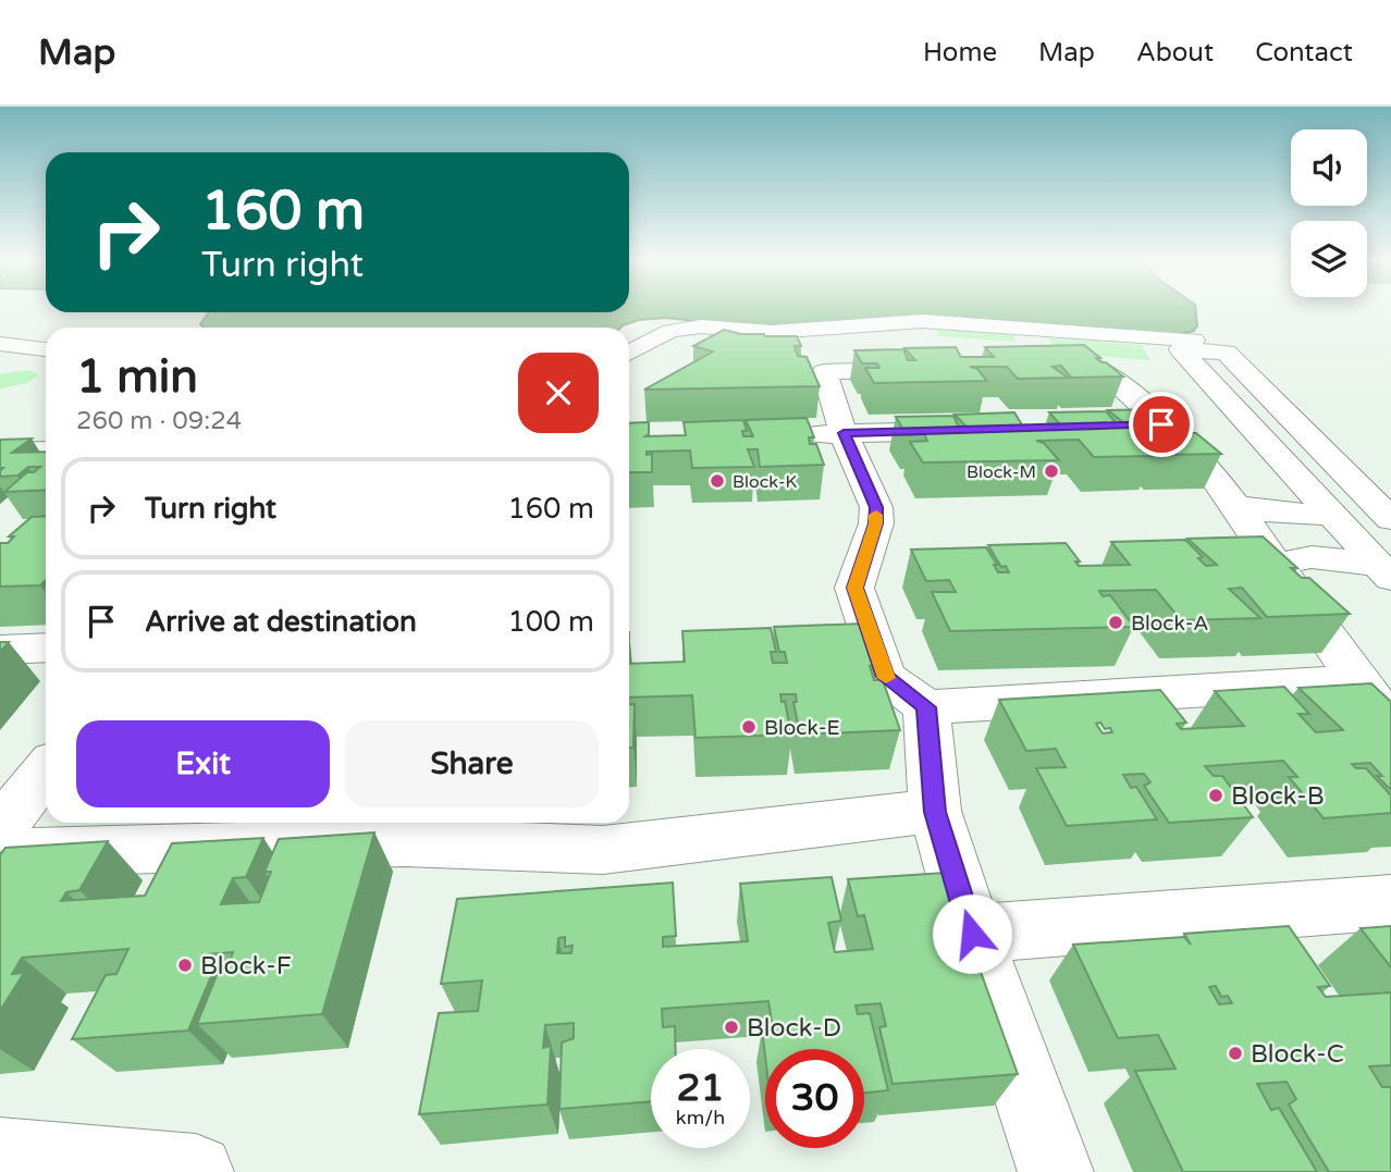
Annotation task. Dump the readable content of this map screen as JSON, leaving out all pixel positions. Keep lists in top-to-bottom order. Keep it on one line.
{"places":["Block-M","Block-K","Block-A","Block-E","Block-B","Block-F","Block-D","Block-C"],"page":{"header":"Map","nav":["Home","Map","About","Contact"],"turn":["160 m","Turn right"],"heading":["1 min","260 m · 09:24"],"list":[{"name":"Turn right","value":"160 m"},{"name":"Arrive at destination","value":"100 m"}],"buttons":["Exit","Share"],"speed":"21 km/h","limit":"30"}}
